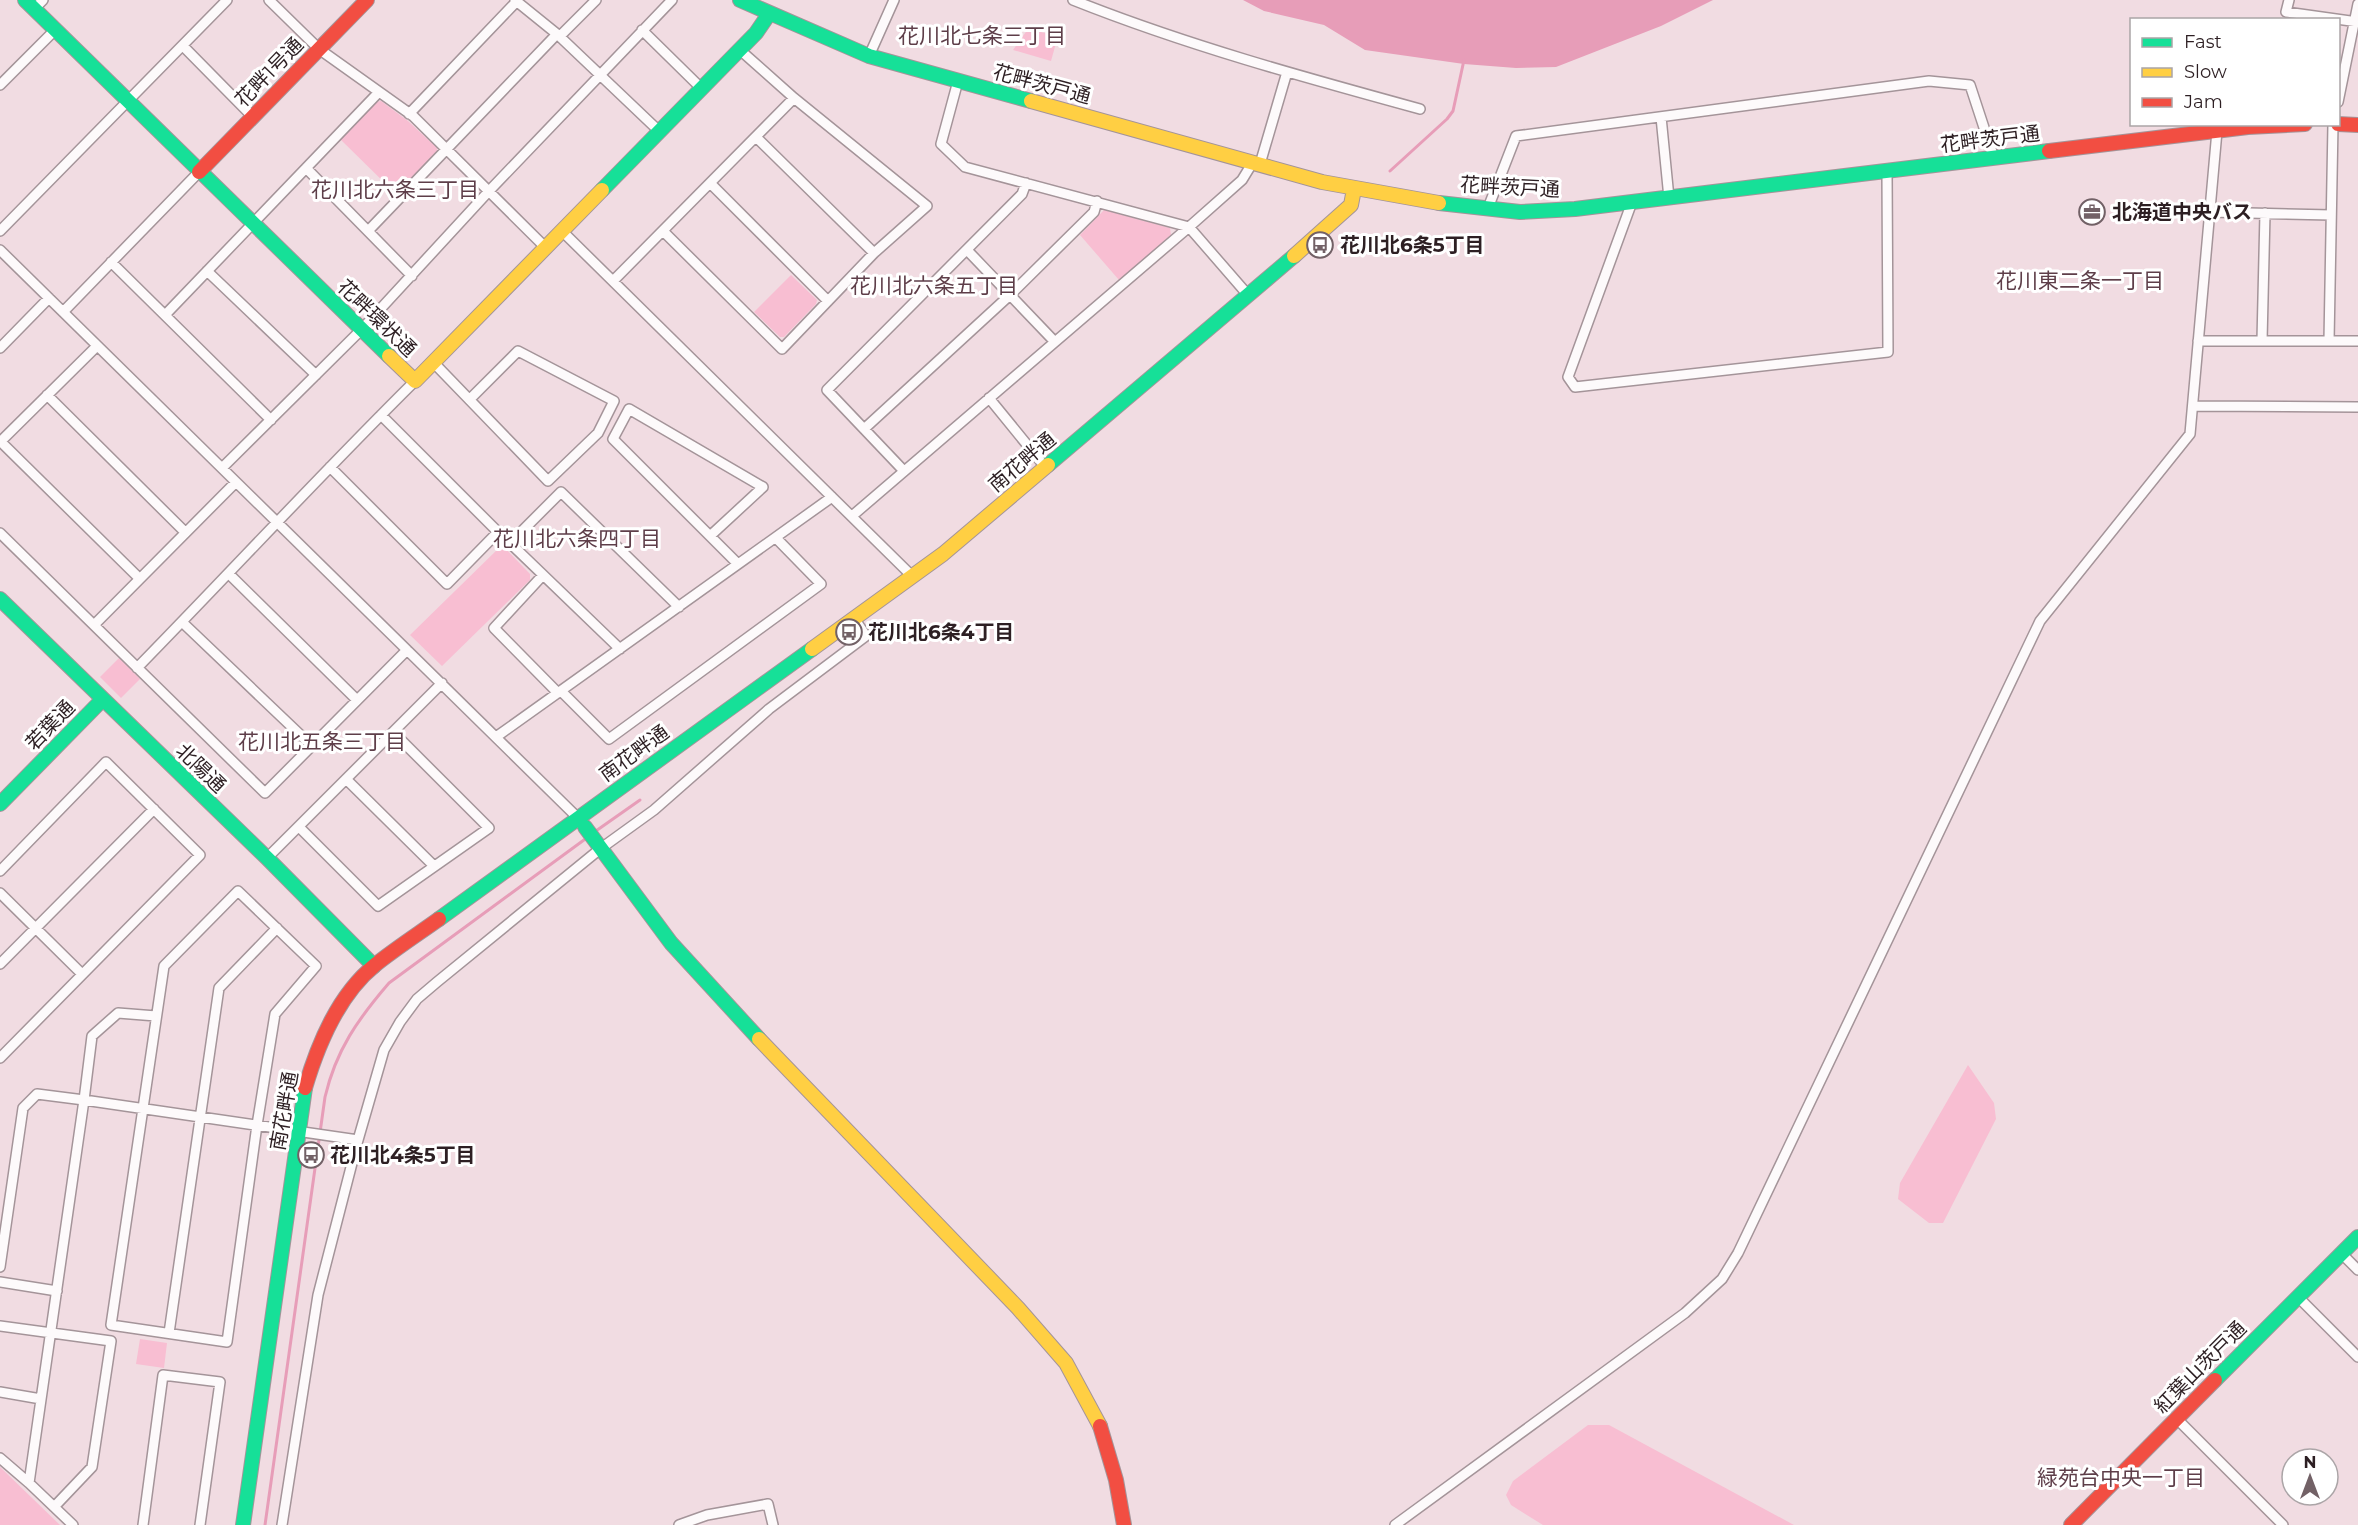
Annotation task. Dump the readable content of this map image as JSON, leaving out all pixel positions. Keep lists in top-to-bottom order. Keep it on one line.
{"streets":{"street":["花畔1号通","花畔茨戸通","花畔環状通","南花畔通","若葉通","北陽通","紅葉山茨戸通"]},"crossings":[["花畔1号通","花畔環状通"],["花畔茨戸通","花畔環状通"],["花畔茨戸通","南花畔通"],["南花畔通","北陽通"],["若葉通","北陽通"]],"districts":["花川北七条三丁目","花川北六条三丁目","花川東二条一丁目","花川北六条五丁目","花川北六条四丁目","花川北五条三丁目","緑苑台中央一丁目"],"places":{"office":["北海道中央バス"],"bus stop":["花川北6条5丁目","花川北6条4丁目","花川北4条5丁目"]},"legend":["Fast","Slow","Jam"],"north":"top"}
